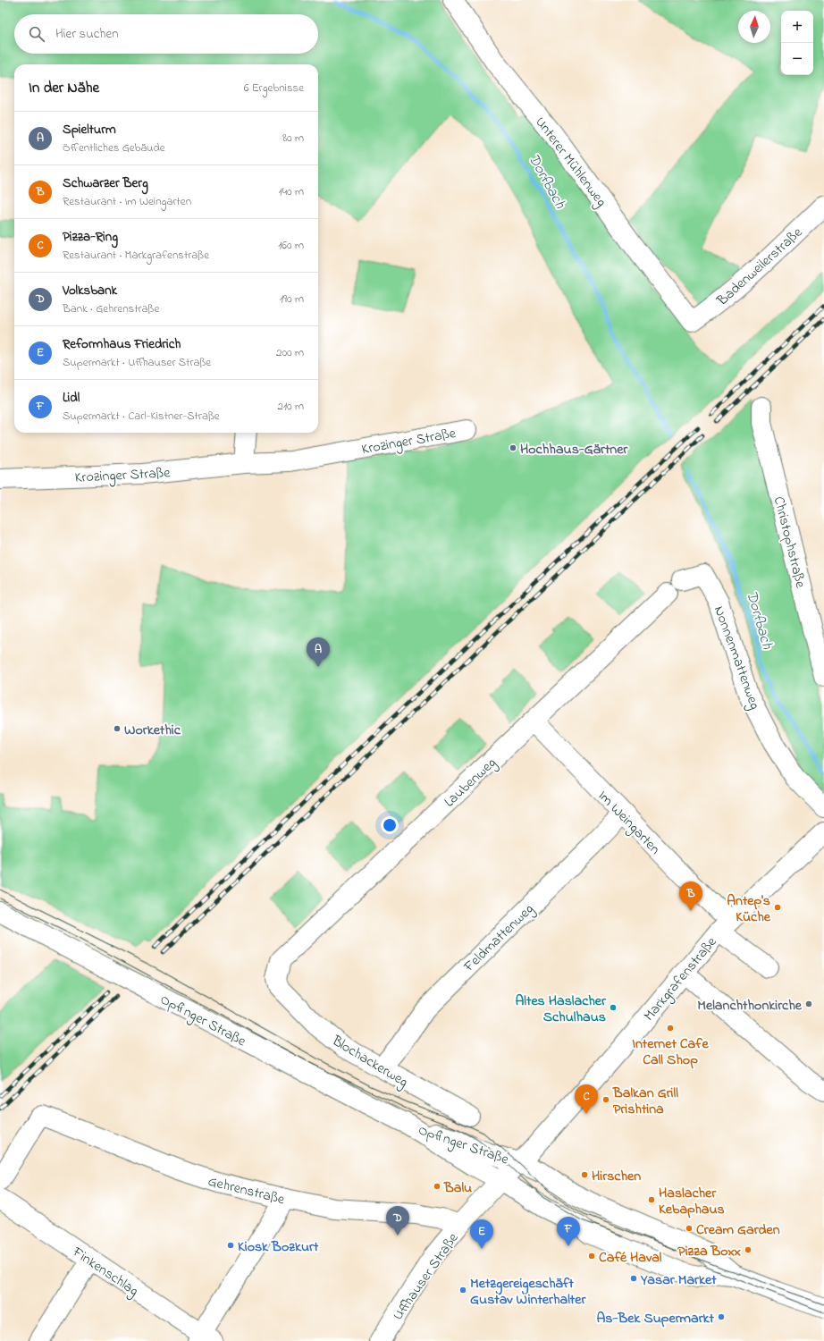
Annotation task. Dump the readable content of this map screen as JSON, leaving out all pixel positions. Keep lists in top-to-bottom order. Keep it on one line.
{"streets":{"street":["Unterer Mühlenweg","Badenweilerstraße","Krozinger Straße","Christophstraße","Nonnenmattenweg","Laubenweg","Im Weingarten","Feldmattenweg","Markgrafenstraße","Opfinger Straße","Blochackerweg","Gehrenstraße","Finkenschlag","Uffhauser Straße"]},"crossings":[["Unterer Mühlenweg","Badenweilerstraße"],["Laubenweg","Im Weingarten"],["Laubenweg","Blochackerweg"],["Im Weingarten","Feldmattenweg"],["Im Weingarten","Markgrafenstraße"],["Feldmattenweg","Blochackerweg"],["Markgrafenstraße","Opfinger Straße"],["Markgrafenstraße","Uffhauser Straße"],["Opfinger Straße","Uffhauser Straße"],["Gehrenstraße","Uffhauser Straße"]],"water":["Dorfbach"],"places":["Hochhaus-Gärtner","Workethic","Antep's Küche","Melanchthonkirche","Altes Haslacher Schulhaus","Internet Cafe Call Shop","Balkan Grill Prishtina","Hirschen","Balu","Haslacher Kebaphaus","Cream Garden","Kiosk Bozkurt","Pizza Boxx","Café Haval","Yasar Market","Metzgereigeschäft Gustav Winterhalter","As-Bek Supermarkt"],"north":"top","page":{"map_buttons":["+","−"],"search":"Hier suchen","heading":["In der Nähe","6 Ergebnisse"],"list":[{"mark":"A","name":"Spielturm","note":"Öffentliches Gebäude","value":"80 m"},{"mark":"B","name":"Schwarzer Berg","note":"Restaurant · Im Weingarten","value":"140 m"},{"mark":"C","name":"Pizza-Ring","note":"Restaurant · Markgrafenstraße","value":"160 m"},{"mark":"D","name":"Volksbank","note":"Bank · Gehrenstraße","value":"190 m"},{"mark":"E","name":"Reformhaus Friedrich","note":"Supermarkt · Uffhauser Straße","value":"200 m"},{"mark":"F","name":"Lidl","note":"Supermarkt · Carl-Kistner-Straße","value":"210 m"}],"pins":["A","B","C","D","F","E"]}}
